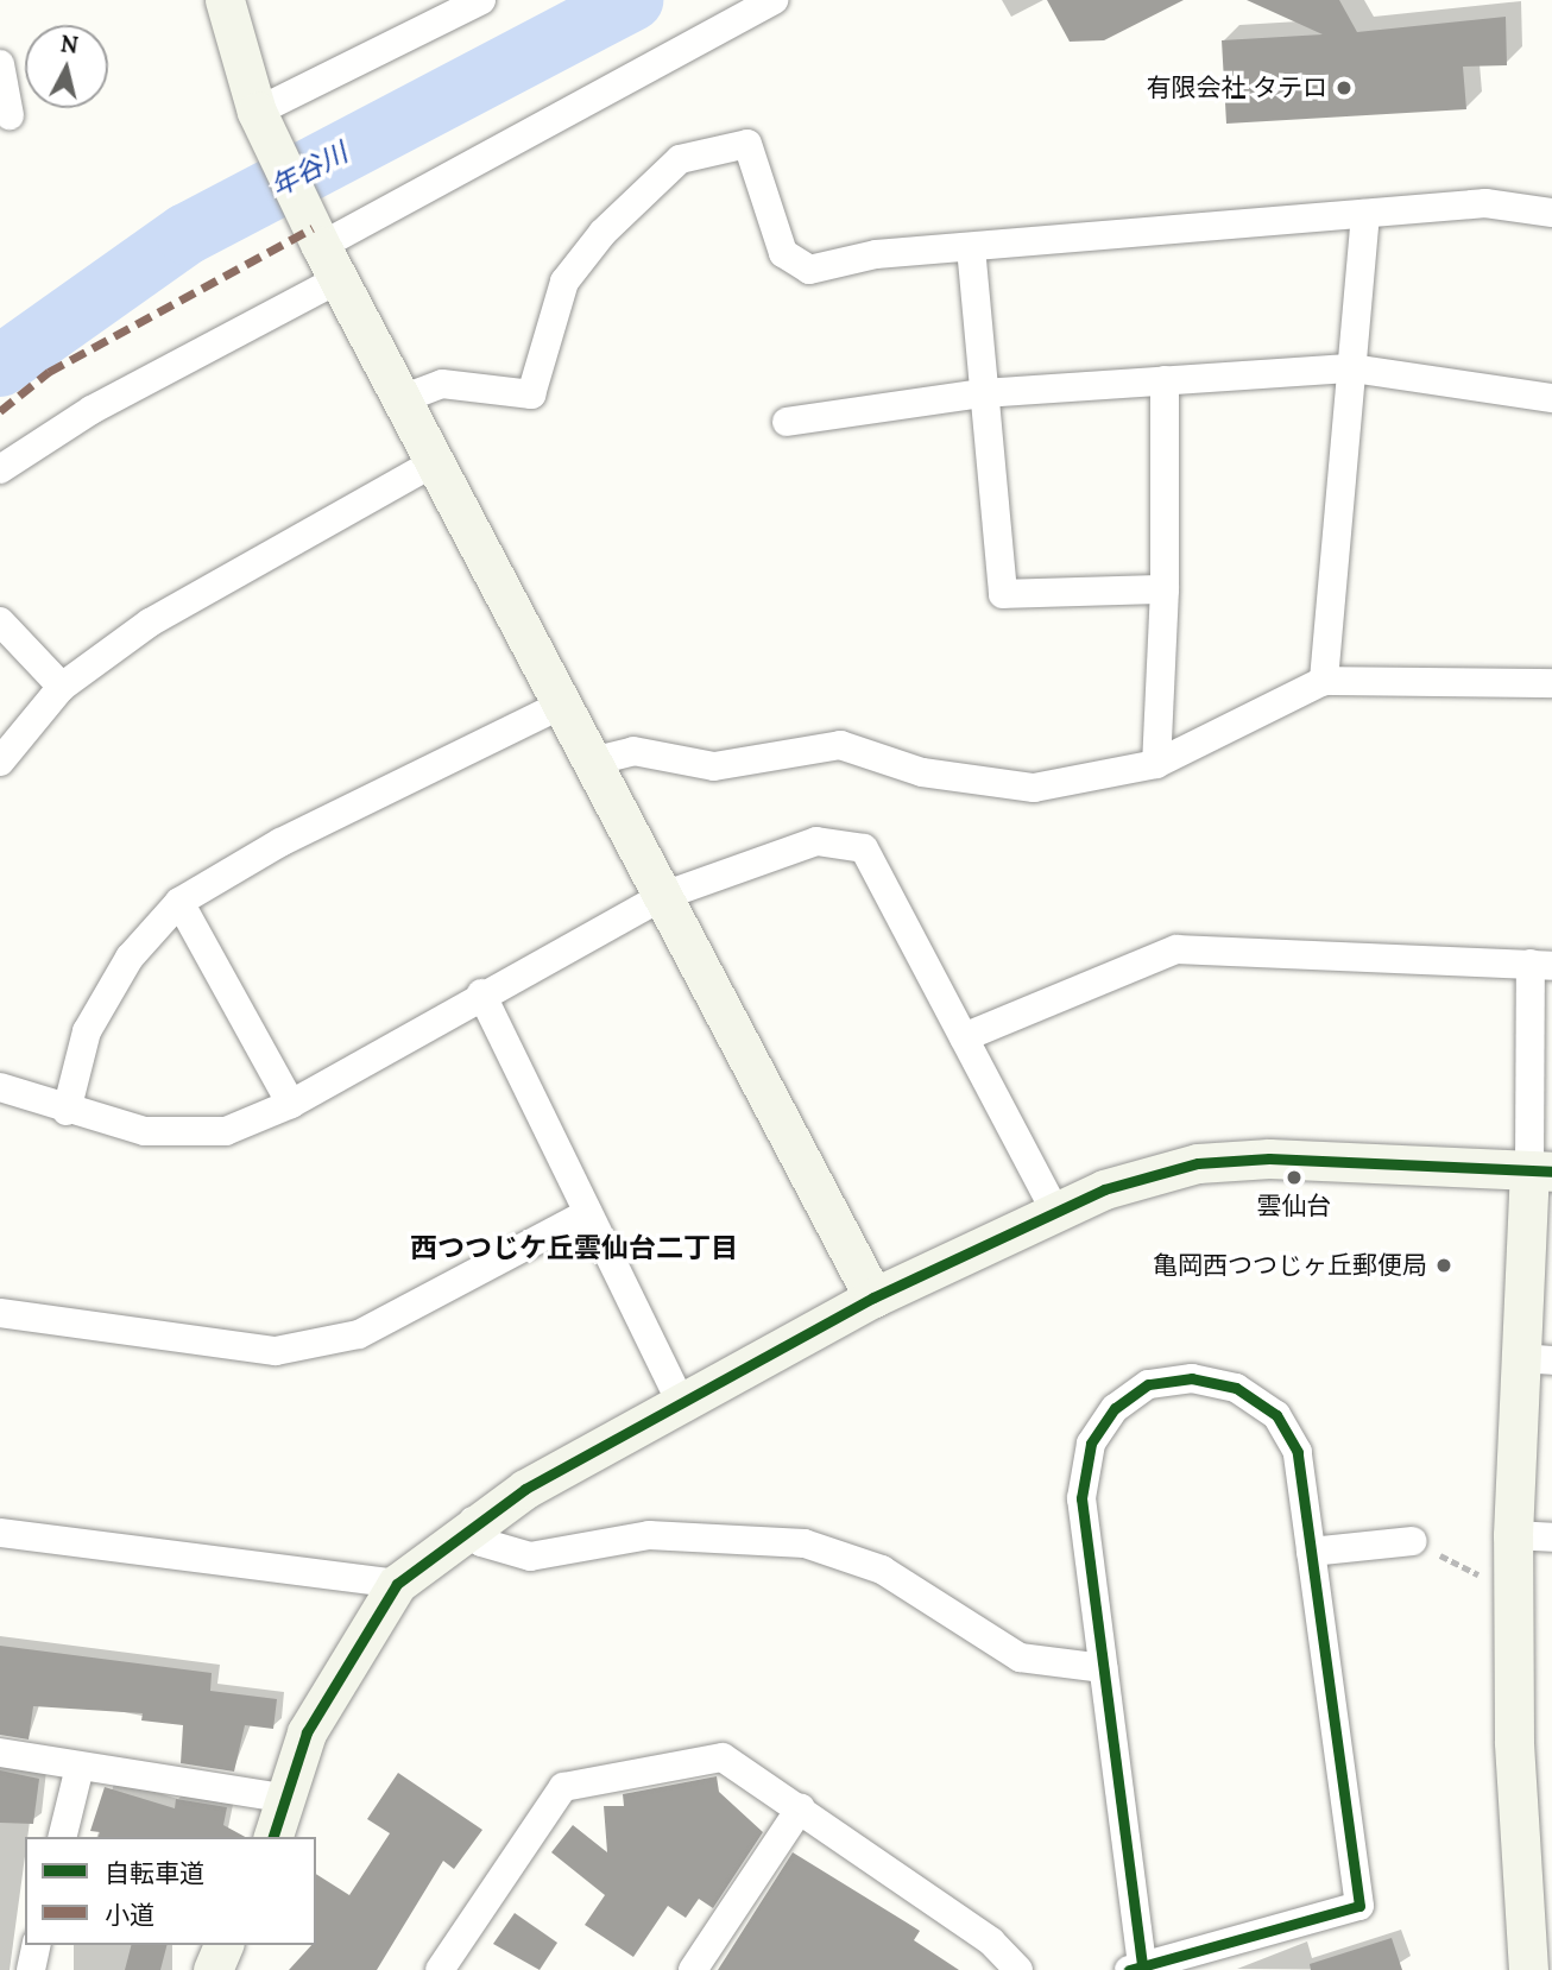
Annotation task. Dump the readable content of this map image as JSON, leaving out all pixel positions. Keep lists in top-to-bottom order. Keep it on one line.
{"districts":["西つつじケ丘雲仙台二丁目"],"water":["年谷川"],"places":["有限会社 タテロ","雲仙台","亀岡西つつじヶ丘郵便局"],"legend":["自転車道","小道"],"north":"top"}
